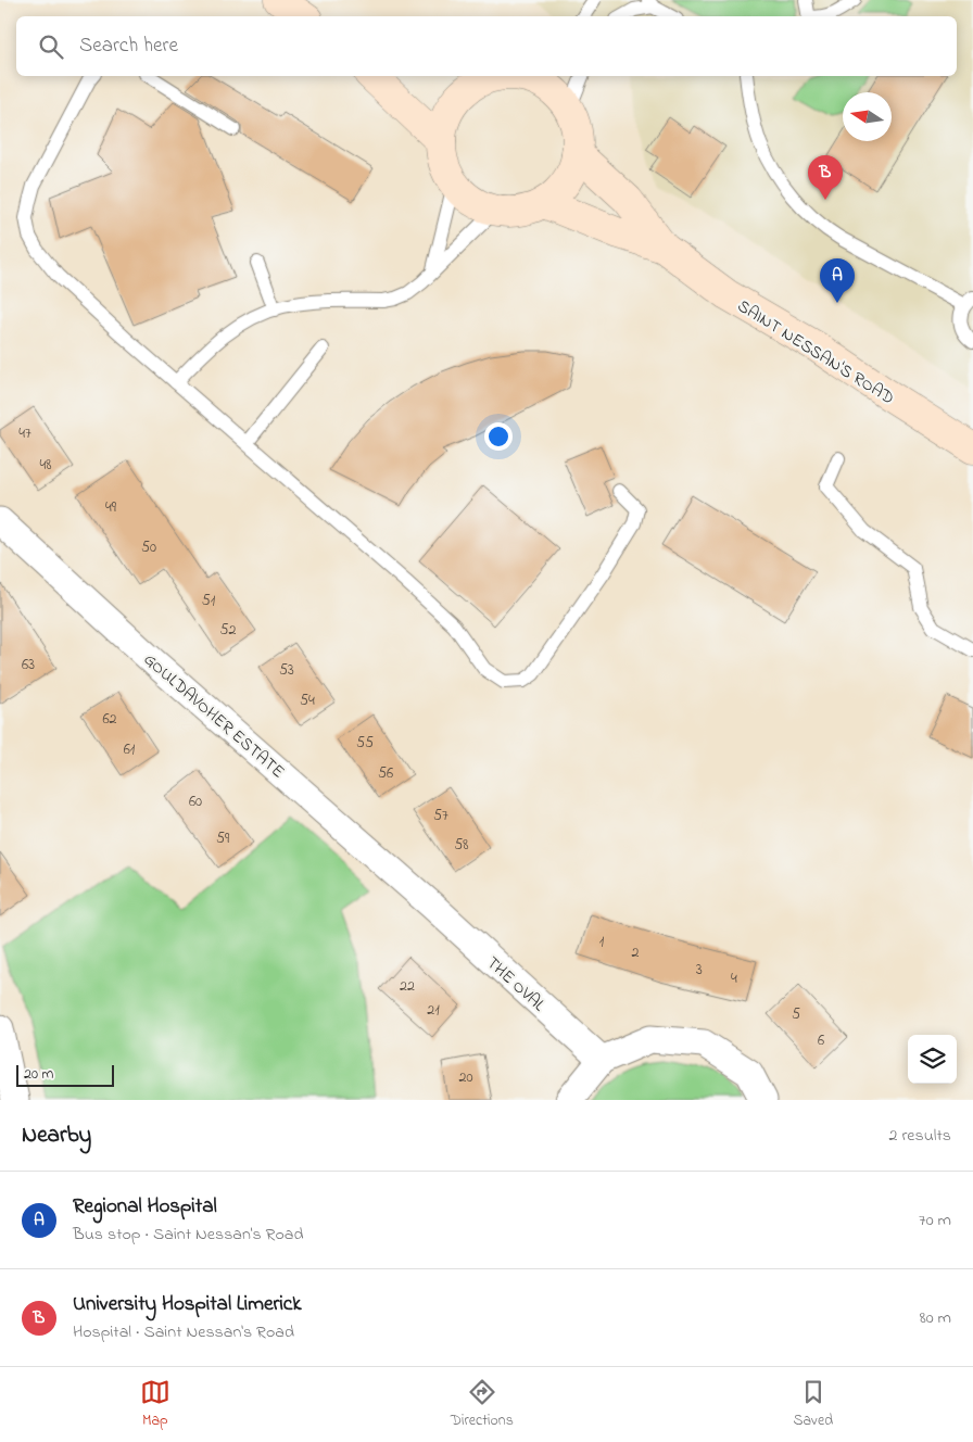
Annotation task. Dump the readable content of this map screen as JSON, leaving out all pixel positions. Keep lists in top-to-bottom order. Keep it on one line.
{"streets":{"main road":["SAINT NESSAN'S ROAD"],"street":["GOULDAVOHER ESTATE","THE OVAL"]},"crossings":[["GOULDAVOHER ESTATE","THE OVAL"]],"house_numbers":["47","48","49","50","51","52","63","53","54","62","55","61","56","60","57","59","58","1","2","3","4","22","21","5","6","20"],"scale_bar":"20 m","north":"left","page":{"search":"Search here","pins":["B","A"],"scale":"20 m","heading":["Nearby","2 results"],"list":[{"mark":"A","name":"Regional Hospital","note":"Bus stop · Saint Nessan's Road","value":"70 m"},{"mark":"B","name":"University Hospital Limerick","note":"Hospital · Saint Nessan's Road","value":"80 m"}],"nav":["Map","Directions","Saved"]}}
